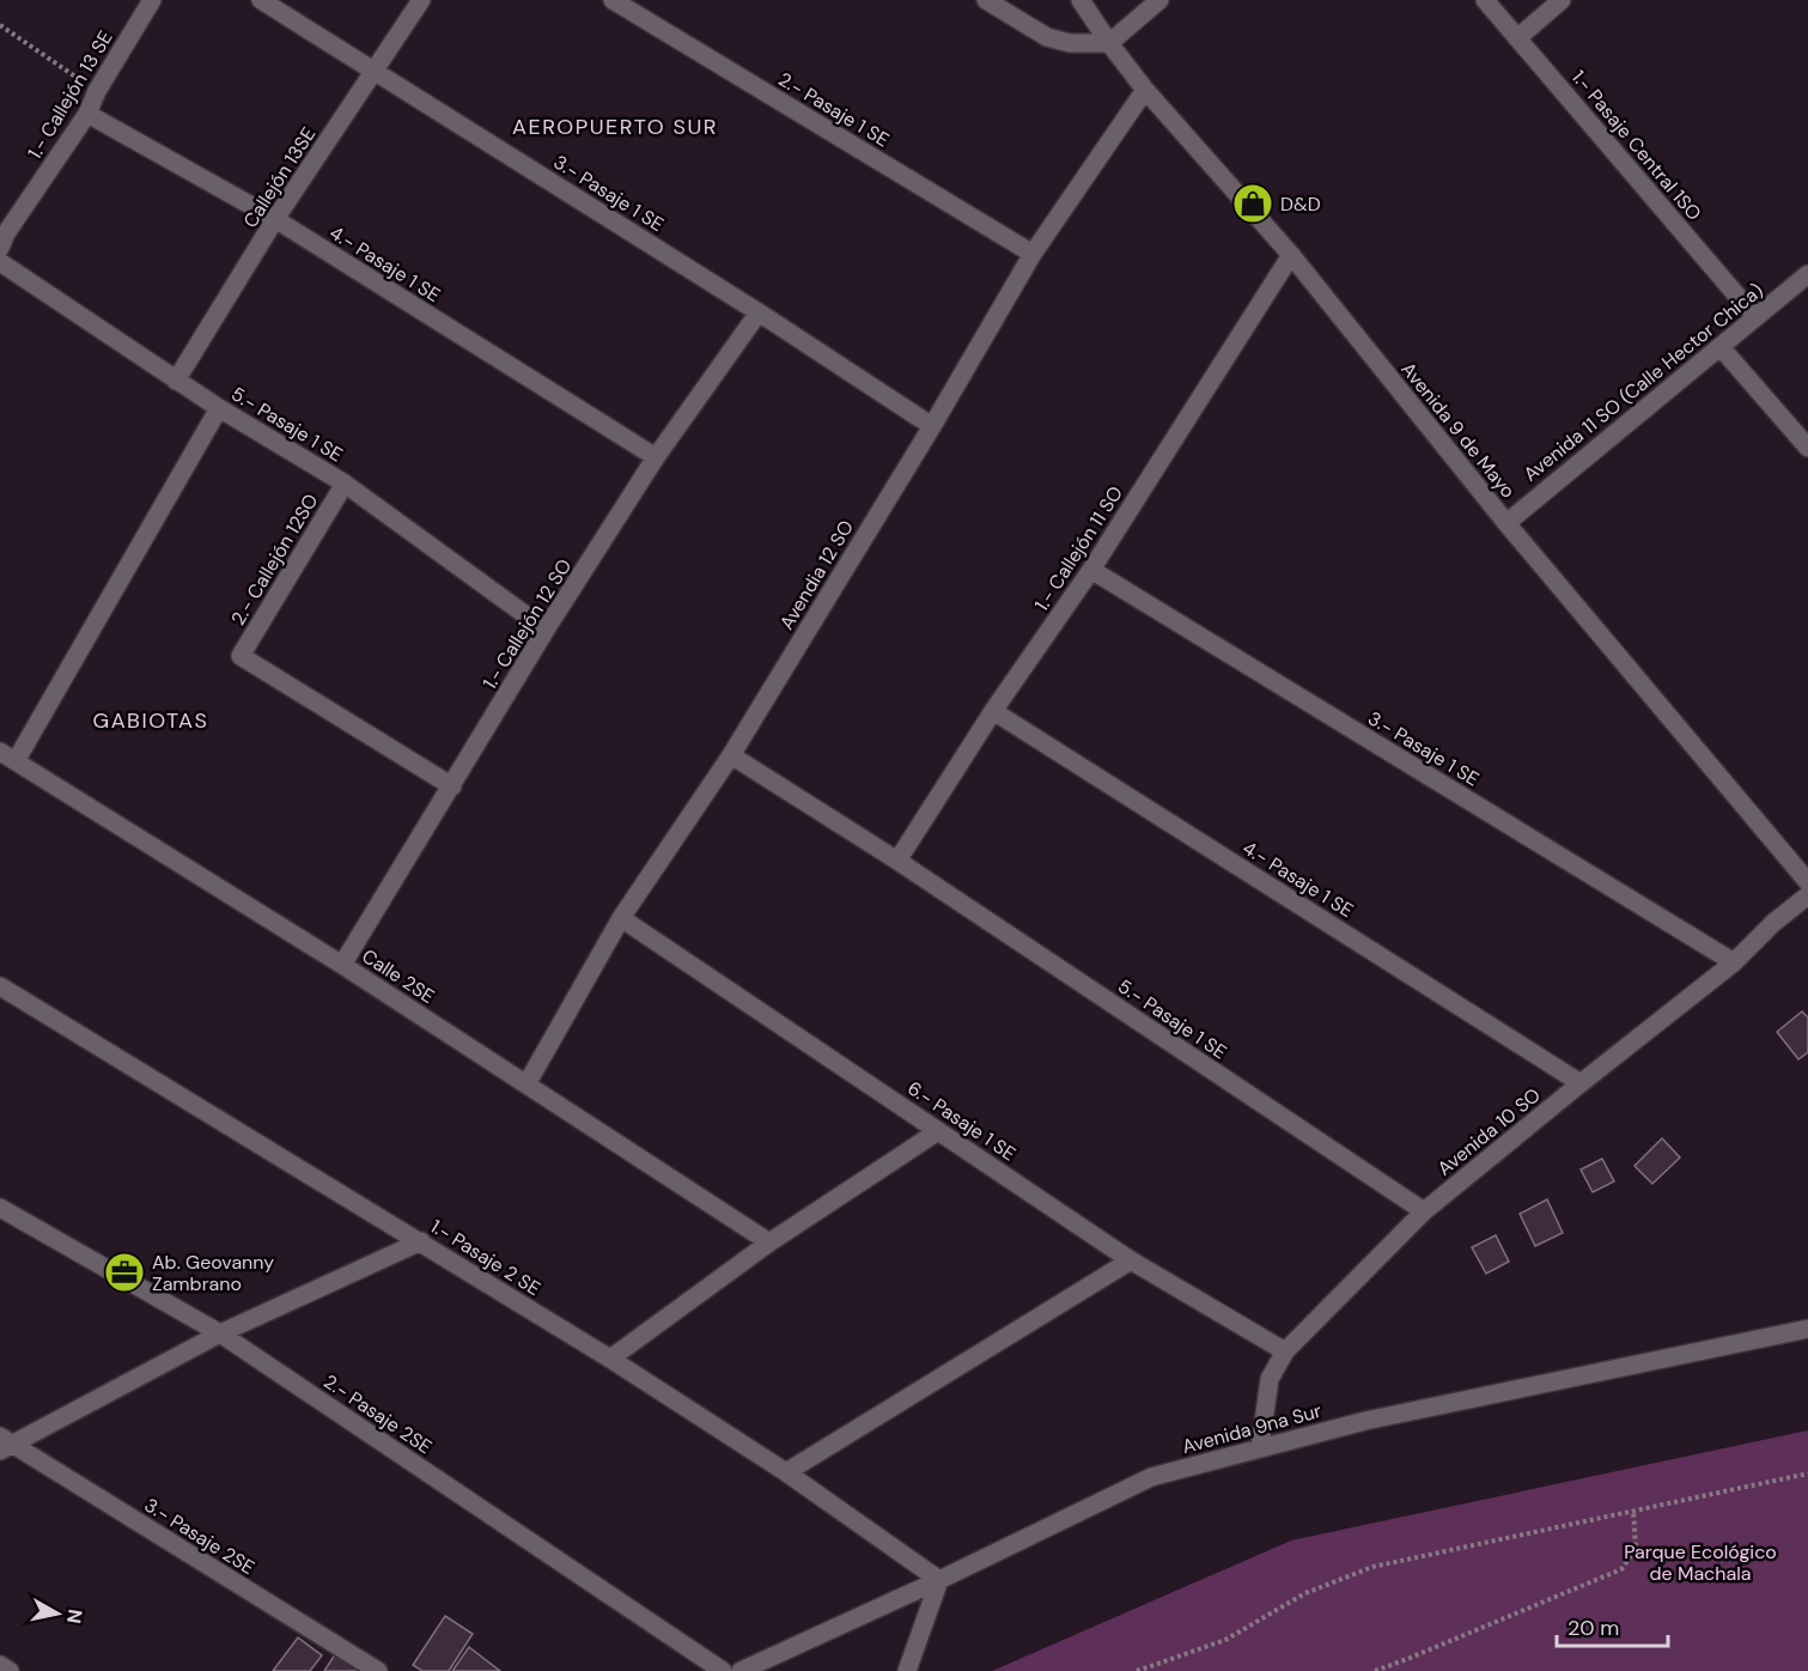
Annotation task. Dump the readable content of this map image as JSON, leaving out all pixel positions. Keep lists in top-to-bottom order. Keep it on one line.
{"streets":{"street":["1.- Callejón 13 SE","2.- Pasaje 1 SE","1.- Pasaje Central 1SO","Callejón 13SE","3.- Pasaje 1 SE","4.- Pasaje 1 SE","Avenida 11 SO (Calle Hector Chica)","5.- Pasaje 1 SE","Avenida 9 de Mayo","1.- Callejón 11 SO","2.- Callejón 12SO","Avendia 12 SO","1.- Callejón 12 SO","Calle 2SE","6.- Pasaje 1 SE","Avenida 10 SO","1.- Pasaje 2 SE","2.- Pasaje 2SE","Avenida 9na Sur","3.- Pasaje 2SE"]},"crossings":[["1.- Callejón 13 SE","4.- Pasaje 1 SE"],["2.- Pasaje 1 SE","Avendia 12 SO"],["1.- Pasaje Central 1SO","Avenida 11 SO (Calle Hector Chica)"],["Callejón 13SE","3.- Pasaje 1 SE"],["Callejón 13SE","4.- Pasaje 1 SE"],["Callejón 13SE","5.- Pasaje 1 SE"],["3.- Pasaje 1 SE","1.- Callejón 11 SO"],["3.- Pasaje 1 SE","Avendia 12 SO"],["3.- Pasaje 1 SE","1.- Callejón 12 SO"],["3.- Pasaje 1 SE","Avenida 10 SO"],["4.- Pasaje 1 SE","1.- Callejón 11 SO"],["4.- Pasaje 1 SE","1.- Callejón 12 SO"],["4.- Pasaje 1 SE","Avenida 10 SO"],["Avenida 11 SO (Calle Hector Chica)","Avenida 9 de Mayo"],["5.- Pasaje 1 SE","1.- Callejón 11 SO"],["5.- Pasaje 1 SE","2.- Callejón 12SO"],["5.- Pasaje 1 SE","Avendia 12 SO"],["5.- Pasaje 1 SE","1.- Callejón 12 SO"],["5.- Pasaje 1 SE","Avenida 10 SO"],["Avenida 9 de Mayo","1.- Callejón 11 SO"],["Avenida 9 de Mayo","Avendia 12 SO"],["2.- Callejón 12SO","1.- Callejón 12 SO"],["Avendia 12 SO","Calle 2SE"],["Avendia 12 SO","6.- Pasaje 1 SE"],["1.- Callejón 12 SO","Calle 2SE"],["6.- Pasaje 1 SE","Avenida 10 SO"],["Avenida 10 SO","Avenida 9na Sur"],["1.- Pasaje 2 SE","Avenida 9na Sur"]],"districts":["AEROPUERTO SUR","GABIOTAS"],"parks":["Parque Ecológico de Machala"],"places":{"shop":["D&D"],"office":["Ab. Geovanny Zambrano"]},"scale_bar":"20 m","north":"right"}
